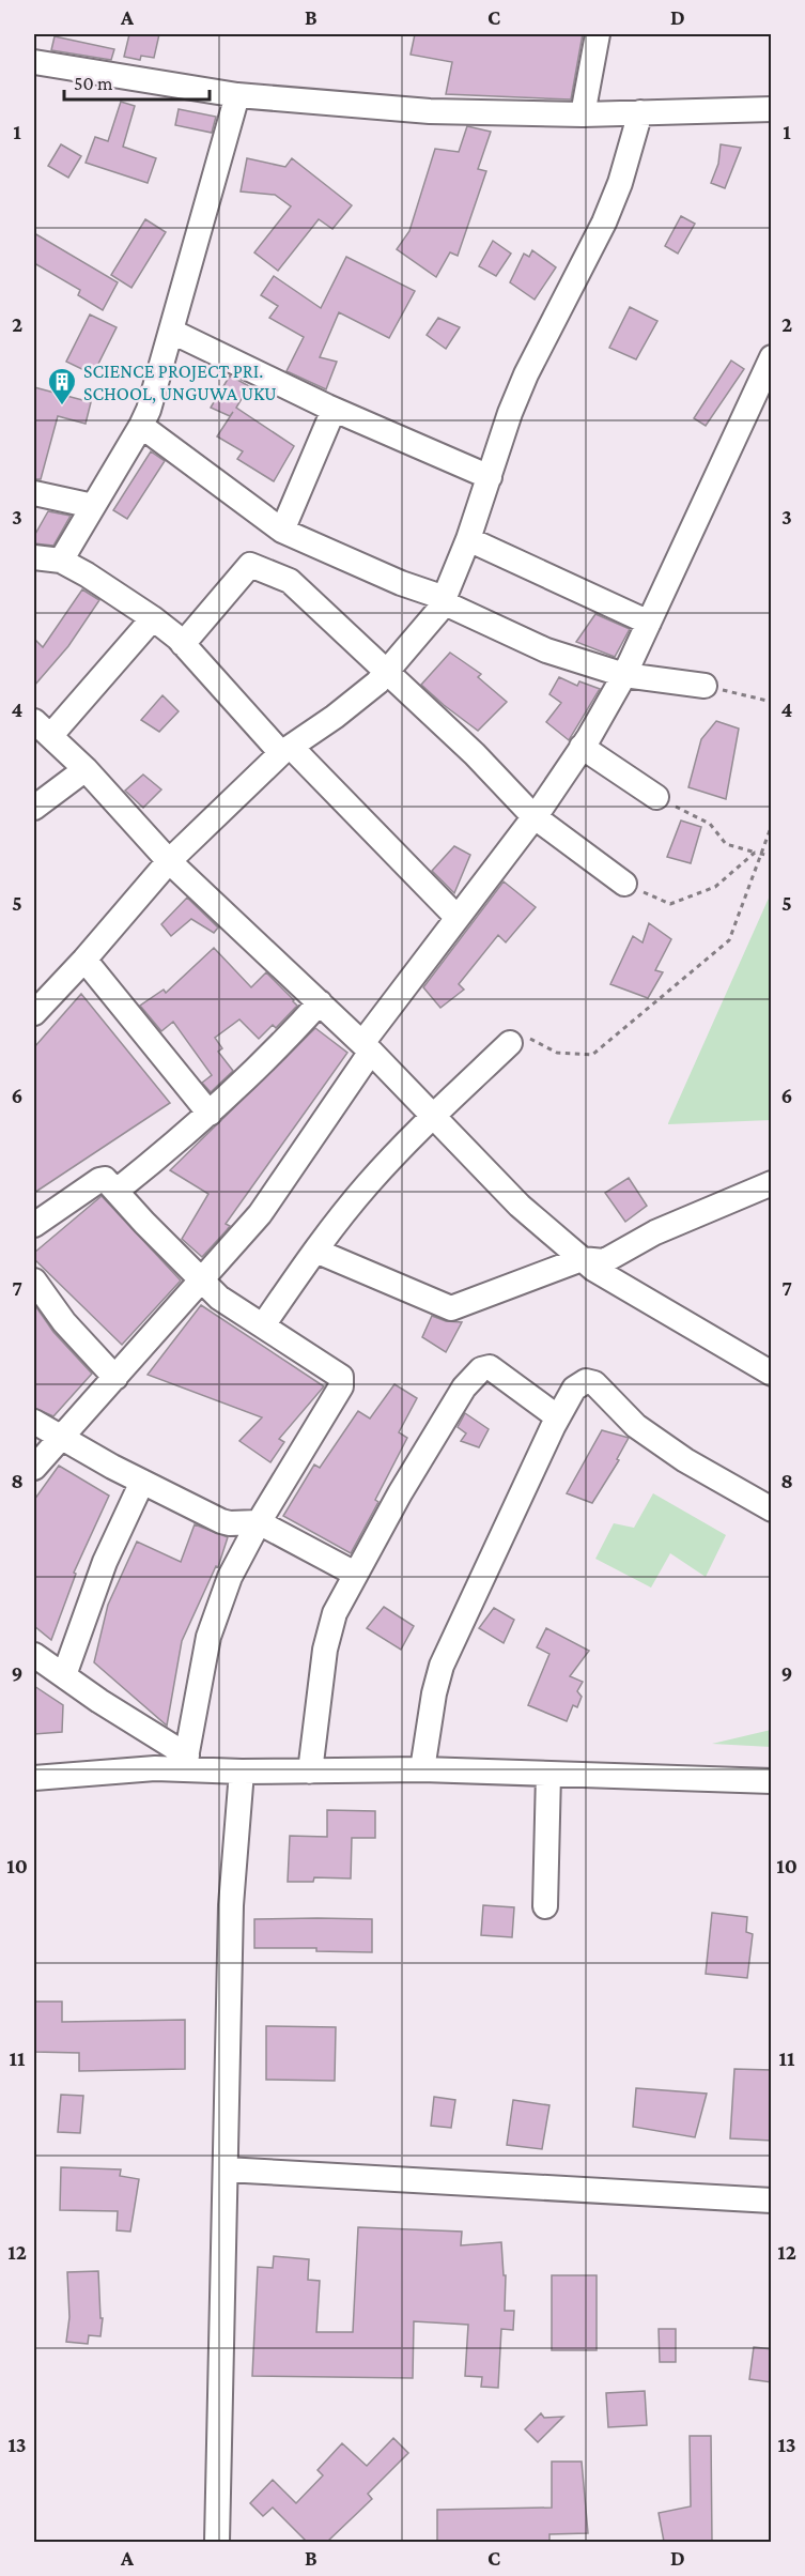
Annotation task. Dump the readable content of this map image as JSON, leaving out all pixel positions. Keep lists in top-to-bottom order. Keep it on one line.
{"places":{"building":["SCIENCE PROJECT PRI. SCHOOL, UNGUWA UKU"]},"scale_bar":"50 m","grid":{"columns":["A","B","C","D"],"rows":["1","2","3","4","5","6","7","8","9","10","11","12","13"]}}
